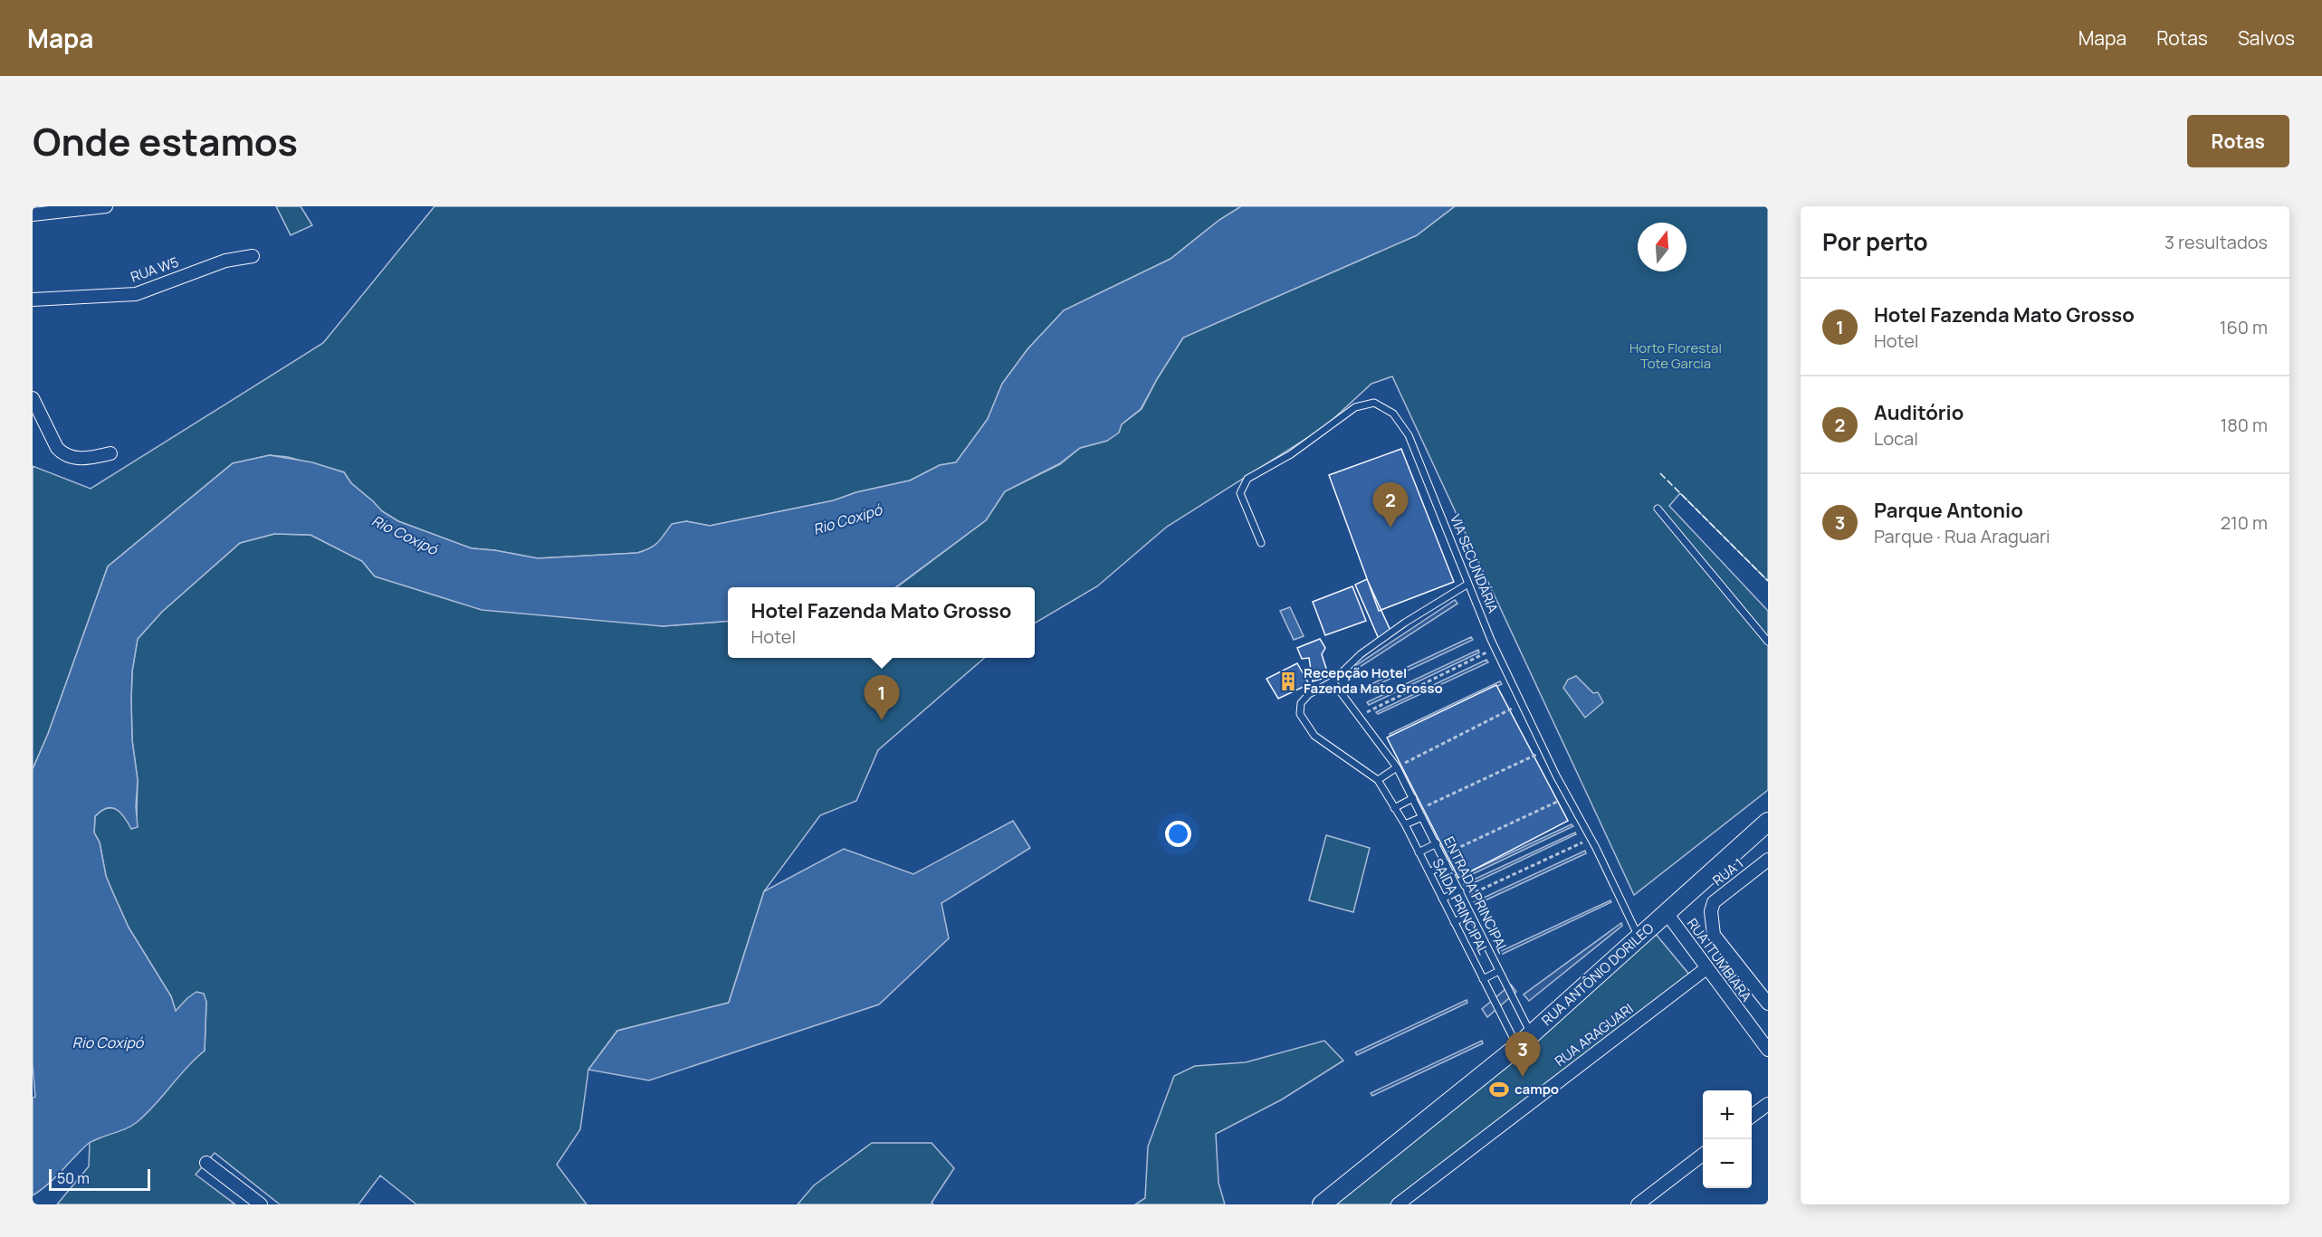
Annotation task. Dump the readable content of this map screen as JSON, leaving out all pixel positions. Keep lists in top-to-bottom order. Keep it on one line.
{"streets":{"street":["RUA W5","RUA 1","RUA ITUMBIARA","RUA ANTÔNIO DORILEO","RUA ARAGUARI"],"lane":["VIA SECUNDÁRIA","ENTRADA PRINCIPAL","SAÍDA PRINCIPAL"]},"crossings":[["VIA SECUNDÁRIA","RUA ANTÔNIO DORILEO"],["RUA 1","RUA ITUMBIARA"],["ENTRADA PRINCIPAL","RUA ANTÔNIO DORILEO"],["SAÍDA PRINCIPAL","RUA ANTÔNIO DORILEO"],["RUA ITUMBIARA","RUA ANTÔNIO DORILEO"],["RUA ITUMBIARA","RUA ARAGUARI"]],"water":["Rio Coxipó"],"parks":["Horto Florestal Tote Garcia"],"places":{"building":["Recepção Hotel Fazenda Mato Grosso"],"sports":["campo"]},"scale_bar":"50 m","north":"top","page":{"header":"Mapa","nav":["Mapa","Rotas","Salvos"],"title":"Onde estamos","buttons":"Rotas","heading":["Por perto","3 resultados"],"list":[{"mark":"1","name":"Hotel Fazenda Mato Grosso","note":"Hotel","value":"160 m"},{"mark":"2","name":"Auditório","note":"Local","value":"180 m"},{"mark":"3","name":"Parque Antonio","note":"Parque · Rua Araguari","value":"210 m"}],"pins":["2","1","3"],"popup":["Hotel Fazenda Mato Grosso","Hotel"],"map_buttons":["+","−"],"scale":"50 m"}}
